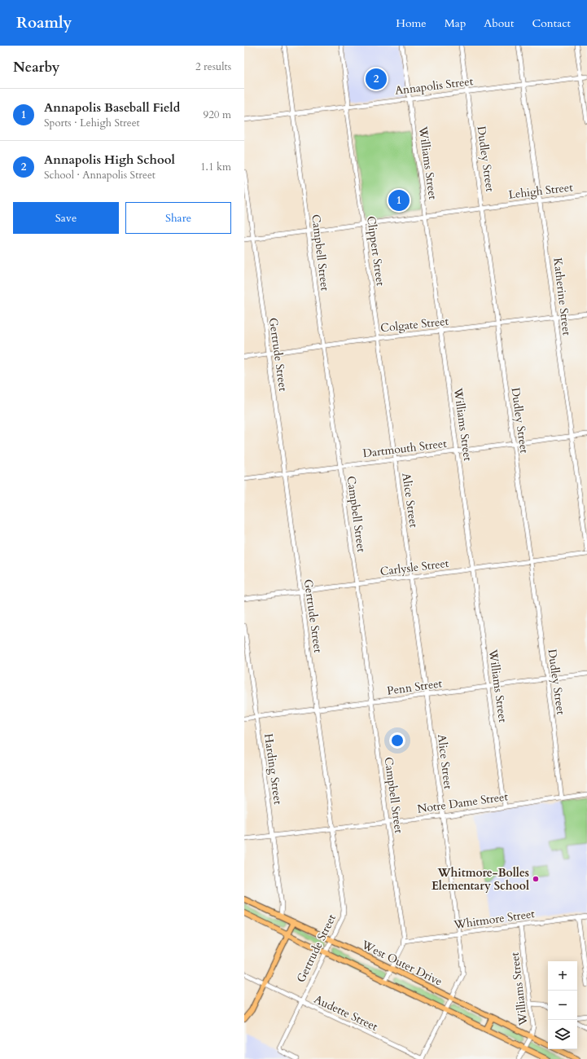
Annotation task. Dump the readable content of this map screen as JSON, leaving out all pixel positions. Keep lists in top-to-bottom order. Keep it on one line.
{"streets":{"main road":["West Outer Drive"],"street":["Annapolis Street","Dudley Street","Williams Street","Lehigh Street","Clippert Street","Campbell Street","Katherine Street","Colgate Street","Gertrude Street","Dartmouth Street","Alice Street","Carlysle Street","Penn Street","Harding Street","Notre Dame Street","Whitmore Street","Audette Street"]},"crossings":[["Annapolis Street","Dudley Street"],["Annapolis Street","Williams Street"],["Annapolis Street","Clippert Street"],["Annapolis Street","Campbell Street"],["Annapolis Street","Katherine Street"],["Dudley Street","Lehigh Street"],["Dudley Street","Colgate Street"],["Dudley Street","Dartmouth Street"],["Dudley Street","Carlysle Street"],["Dudley Street","Penn Street"],["Dudley Street","Notre Dame Street"],["Williams Street","Lehigh Street"],["Williams Street","Colgate Street"],["Williams Street","Dartmouth Street"],["Williams Street","Carlysle Street"],["Williams Street","Penn Street"],["Williams Street","Notre Dame Street"],["Williams Street","Whitmore Street"],["Williams Street","West Outer Drive"],["Lehigh Street","Clippert Street"],["Lehigh Street","Campbell Street"],["Lehigh Street","Katherine Street"],["Lehigh Street","Gertrude Street"],["Clippert Street","Colgate Street"],["Clippert Street","Dartmouth Street"],["Clippert Street","Alice Street"],["Campbell Street","Colgate Street"],["Campbell Street","Dartmouth Street"],["Campbell Street","Carlysle Street"],["Campbell Street","Penn Street"],["Campbell Street","Notre Dame Street"],["Campbell Street","Whitmore Street"],["Campbell Street","West Outer Drive"],["Katherine Street","Colgate Street"],["Katherine Street","Dartmouth Street"],["Colgate Street","Gertrude Street"],["Gertrude Street","Dartmouth Street"],["Gertrude Street","Carlysle Street"],["Gertrude Street","Penn Street"],["Gertrude Street","Notre Dame Street"],["Gertrude Street","West Outer Drive"],["Gertrude Street","Audette Street"],["Dartmouth Street","Alice Street"],["Alice Street","Carlysle Street"],["Alice Street","Penn Street"],["Alice Street","Notre Dame Street"],["Alice Street","Whitmore Street"],["Alice Street","West Outer Drive"],["Alice Street","Audette Street"],["Penn Street","Harding Street"],["Harding Street","Notre Dame Street"],["Harding Street","West Outer Drive"]],"places":["Whitmore-Bolles Elementary School"],"page":{"header":"Roamly","nav":["Home","Map","About","Contact"],"heading":["Nearby","2 results"],"pins":["2","1"],"list":[{"mark":"1","name":"Annapolis Baseball Field","note":"Sports · Lehigh Street","value":"920 m"},{"mark":"2","name":"Annapolis High School","note":"School · Annapolis Street","value":"1.1 km"}],"buttons":["Save","Share"],"map_buttons":["+","−"]}}
